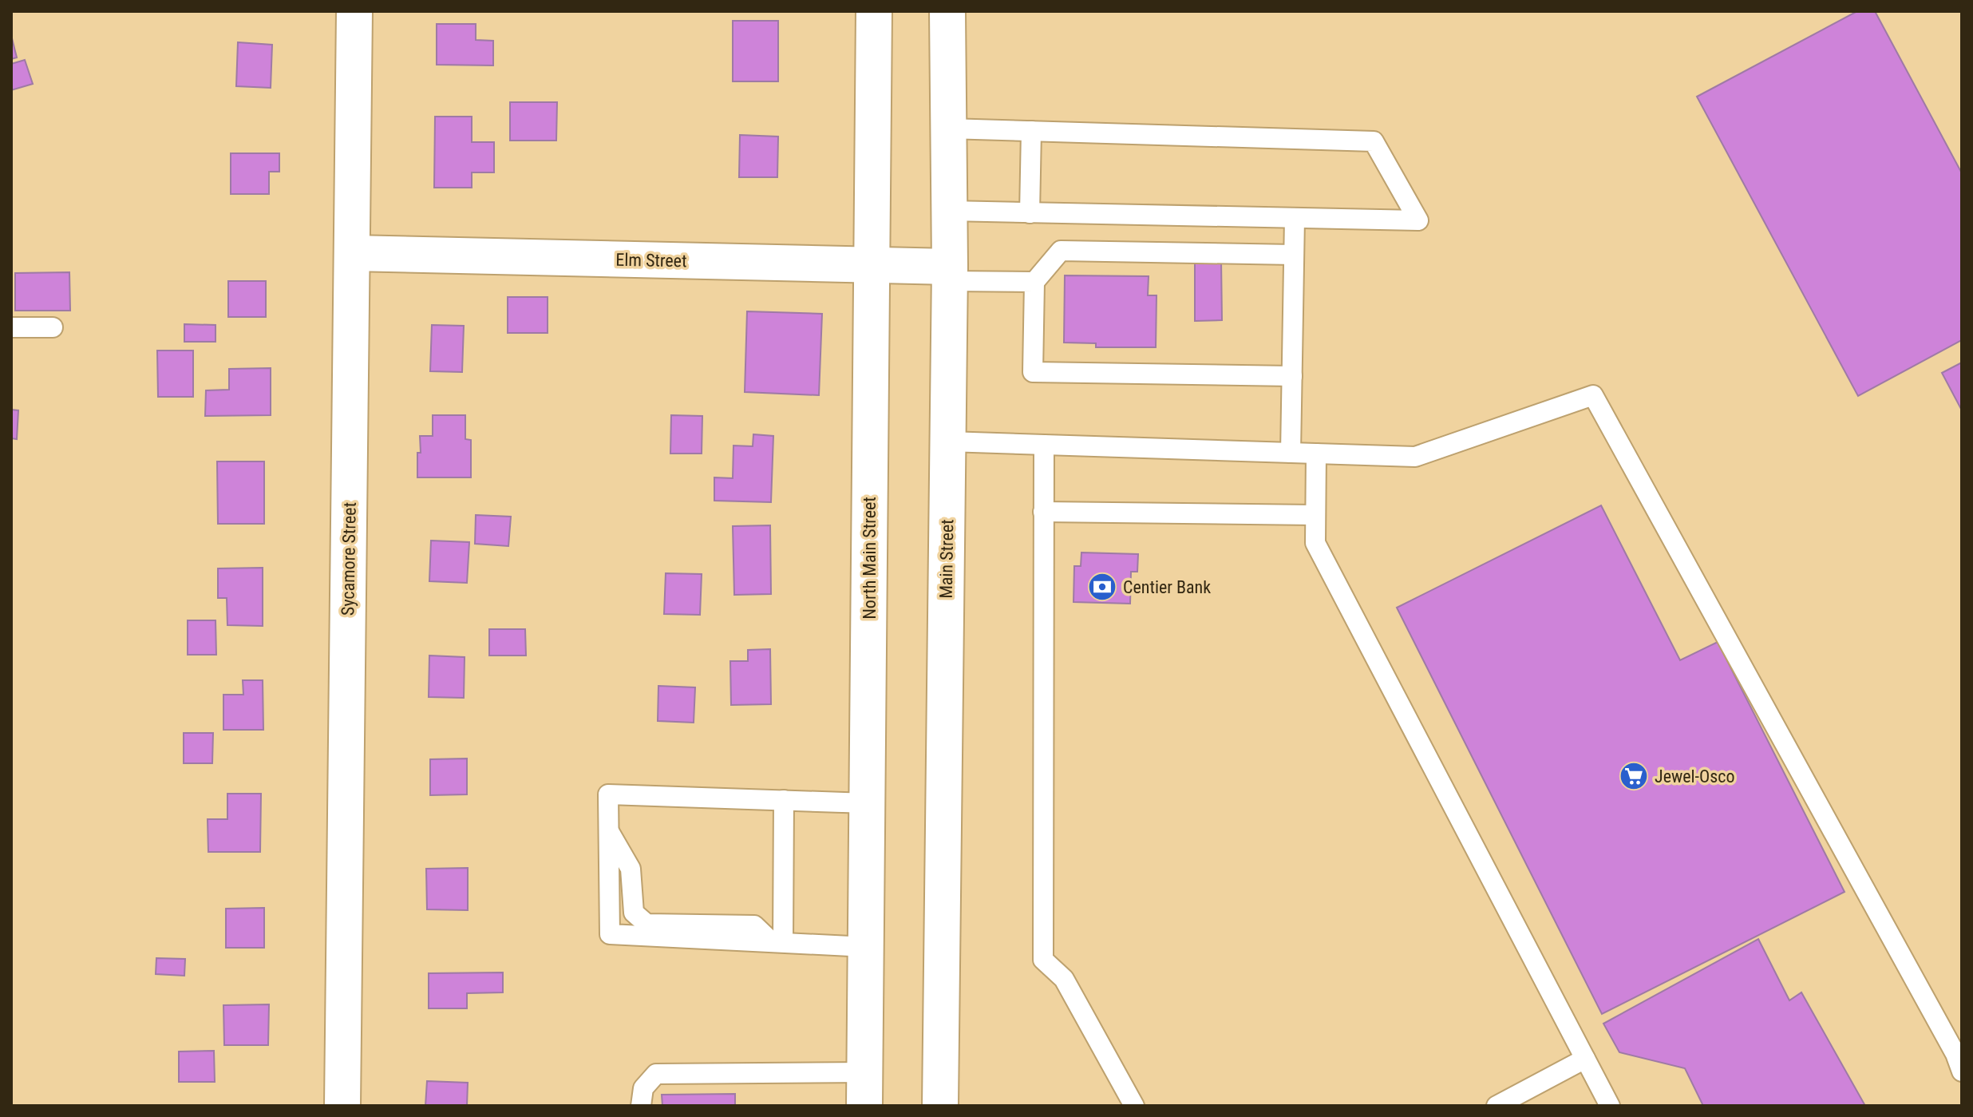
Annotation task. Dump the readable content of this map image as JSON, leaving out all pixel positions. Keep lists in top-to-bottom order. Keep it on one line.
{"streets":{"street":["Elm Street","North Main Street","Sycamore Street","Main Street"]},"crossings":[["Elm Street","North Main Street"],["Elm Street","Sycamore Street"],["Elm Street","Main Street"]],"places":{"bank":["Centier Bank"],"supermarket":["Jewel-Osco"]}}
